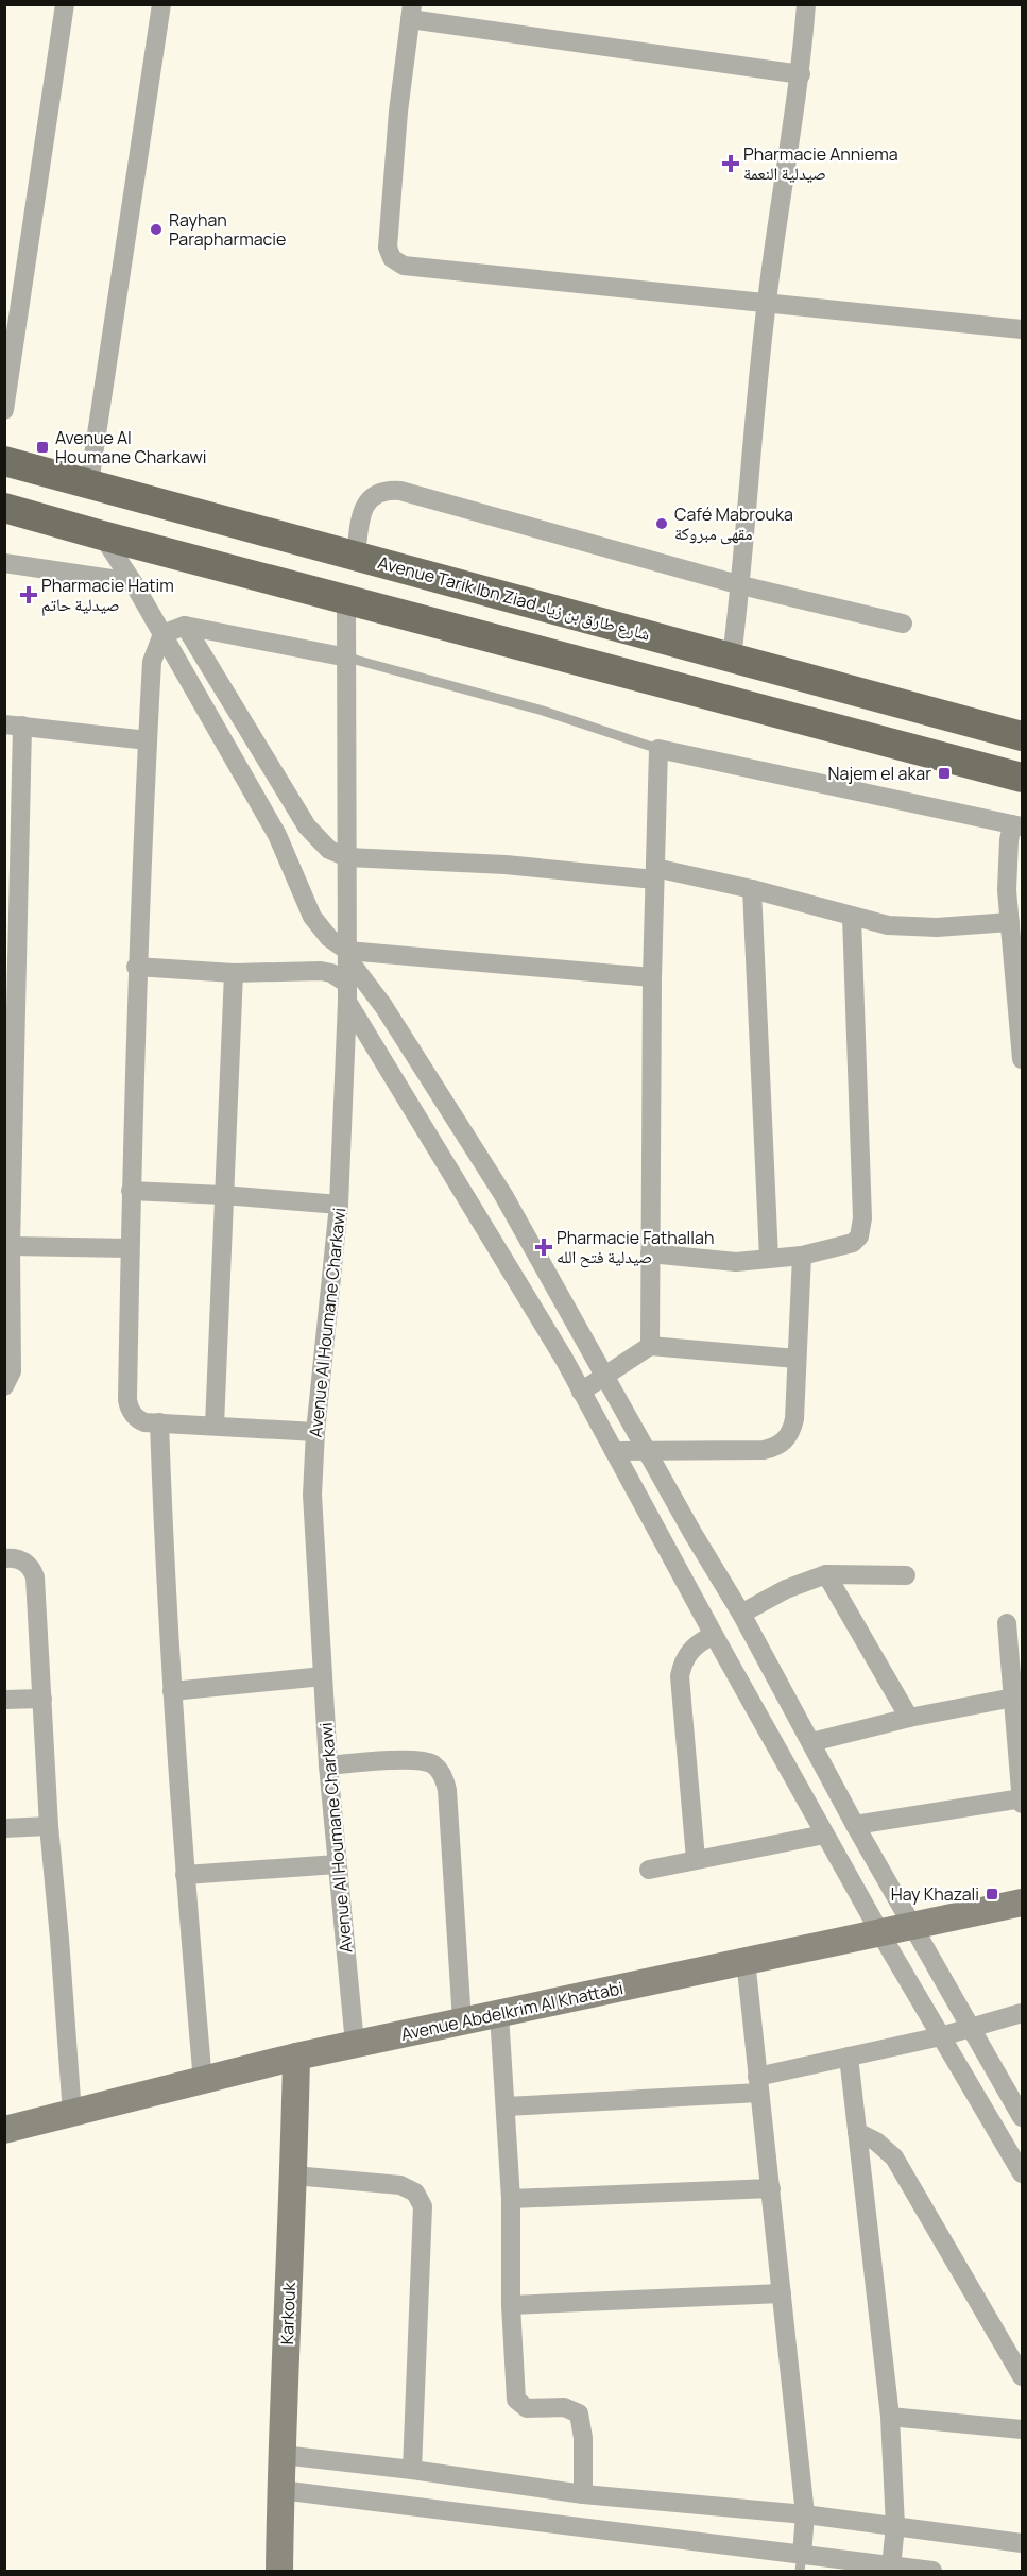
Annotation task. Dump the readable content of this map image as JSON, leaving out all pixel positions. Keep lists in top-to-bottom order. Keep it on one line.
{"streets":{"main road":["Avenue Tarik Ibn Ziad شارع طارق بن زياد","Avenue Abdelkrim Al Khattabi","Karkouk"],"street":["Avenue Al Houmane Charkawi"]},"crossings":[["Avenue Al Houmane Charkawi","Avenue Abdelkrim Al Khattabi"],["Avenue Abdelkrim Al Khattabi","Karkouk"]],"places":{"health":["Pharmacie Anniema صيدلية النعمة","Pharmacie Hatim صيدلية حاتم","Pharmacie Fathallah صيدلية فتح الله"],"other":["Rayhan Parapharmacie","Café Mabrouka مقهى مبروكة"],"transit":["Avenue Al Houmane Charkawi","Najem el akar","Hay Khazali"]}}
